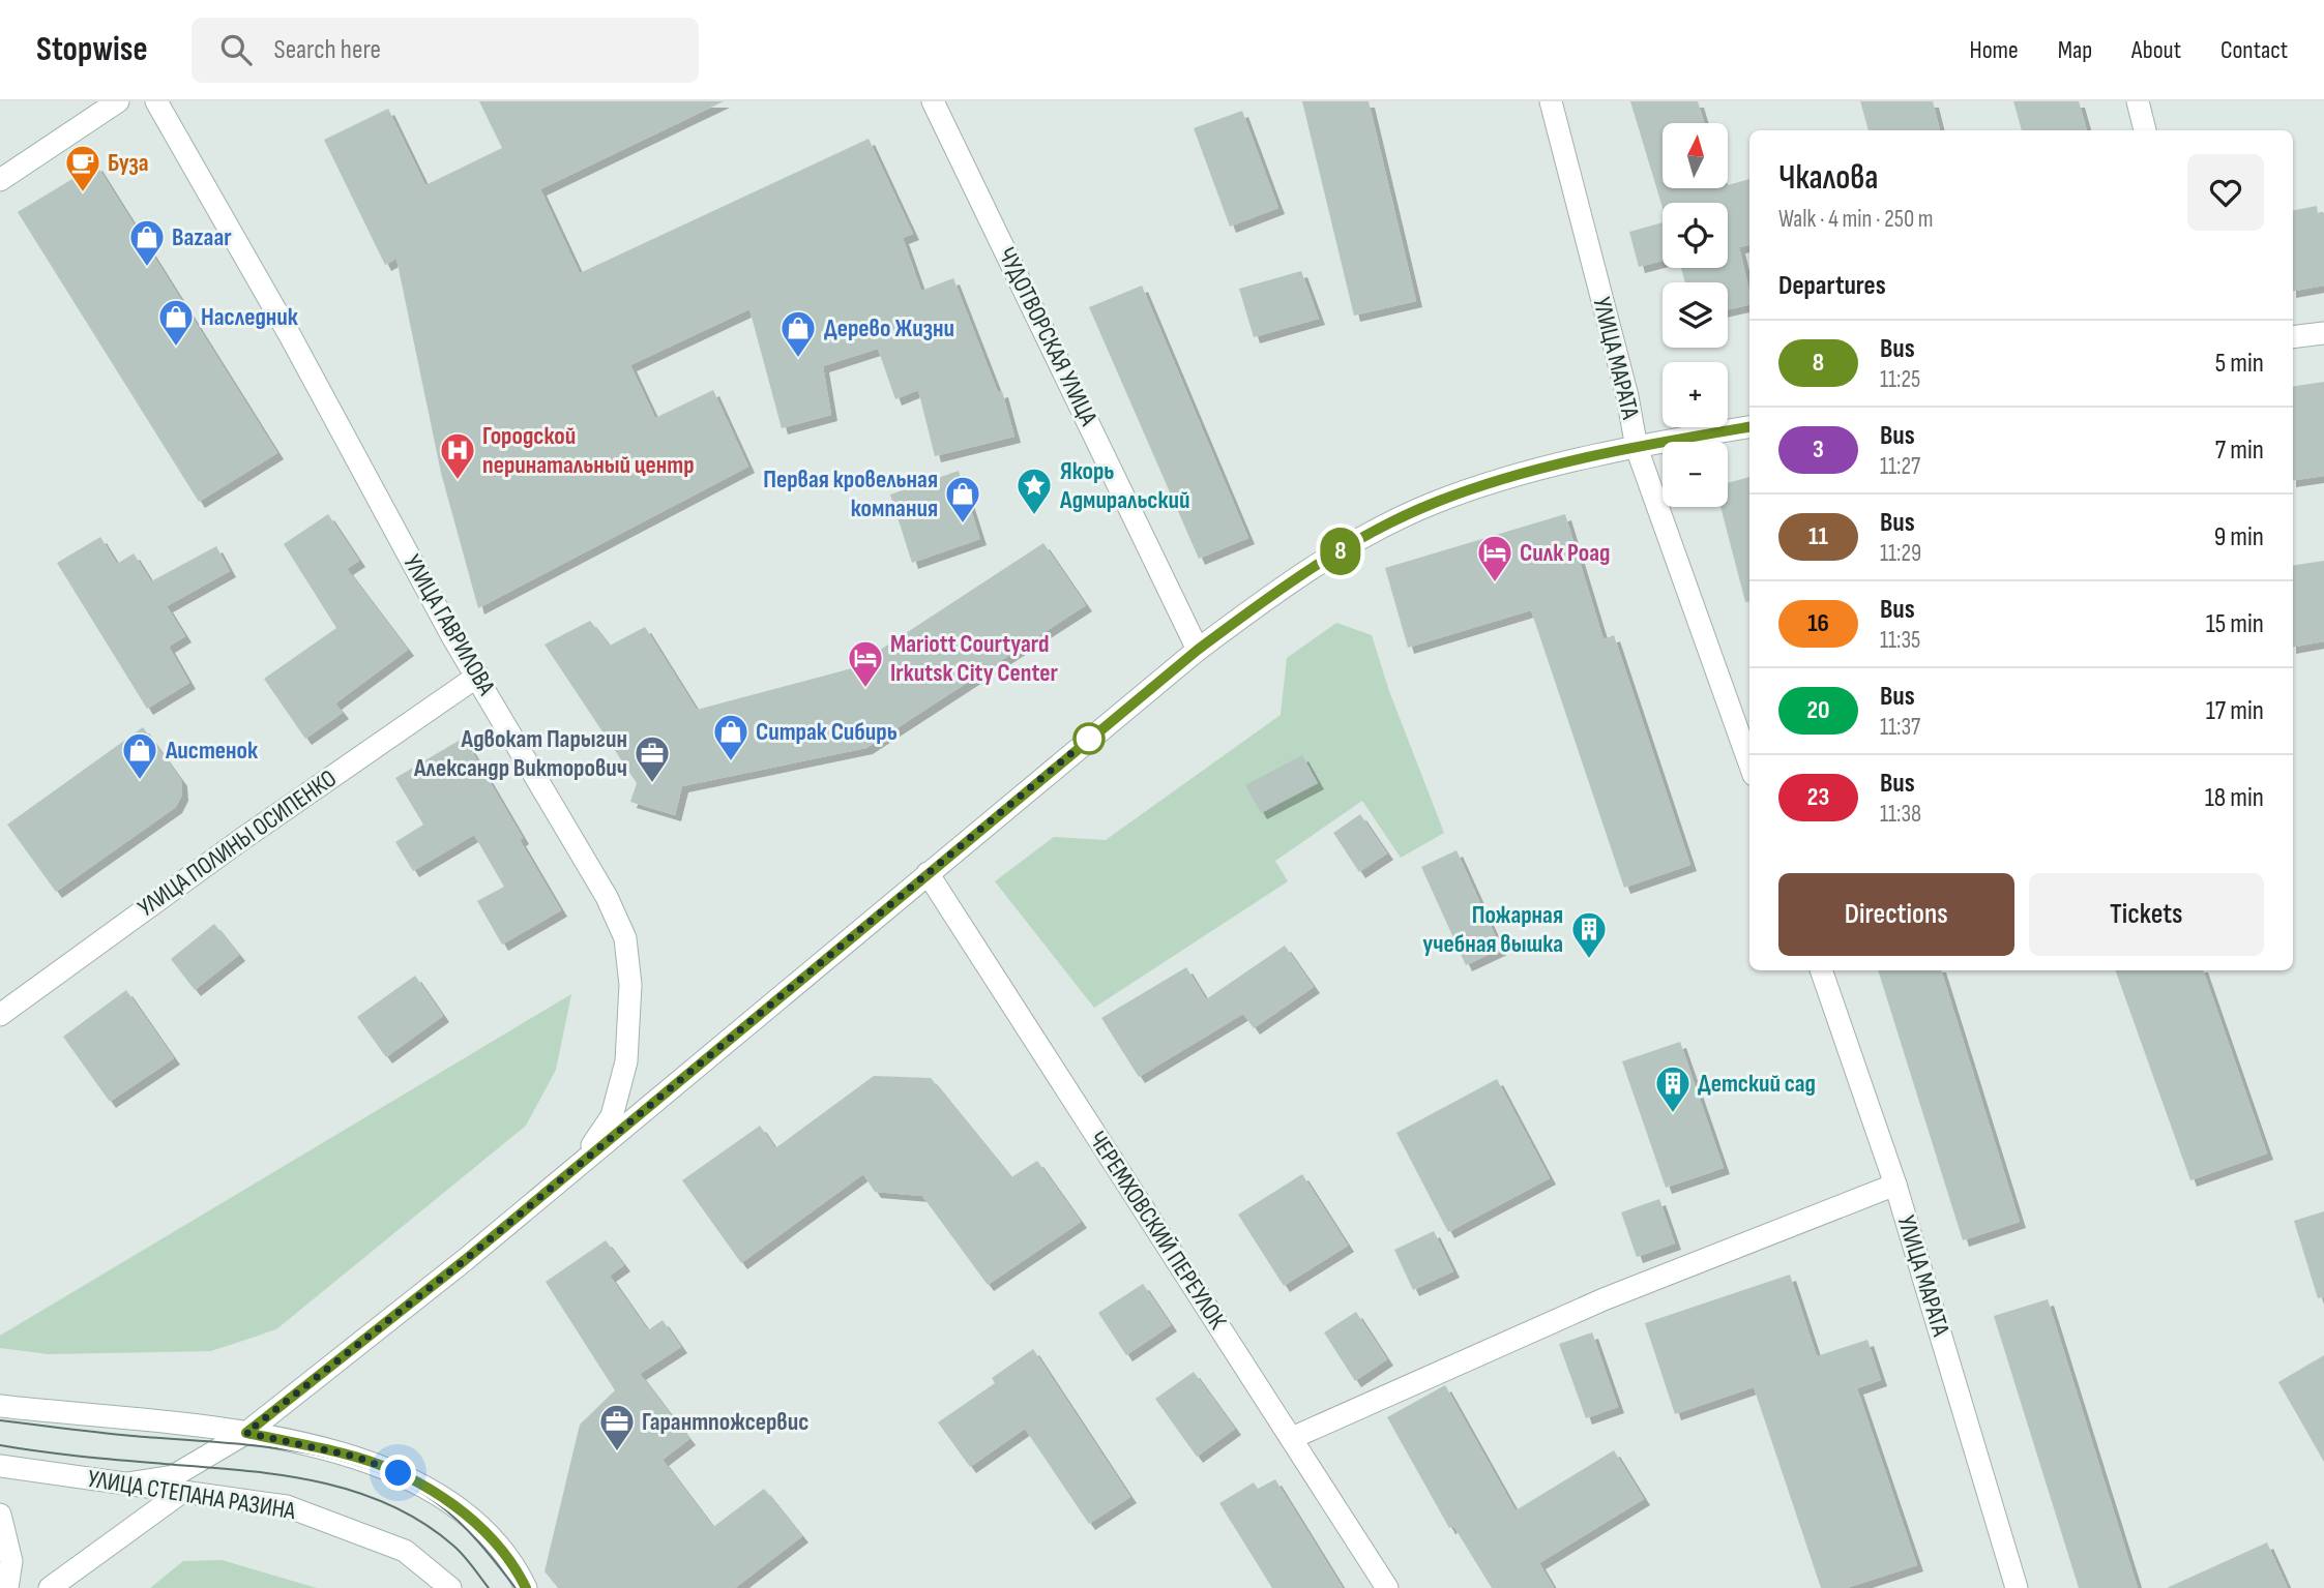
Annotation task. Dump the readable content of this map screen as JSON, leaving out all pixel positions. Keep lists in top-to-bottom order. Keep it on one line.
{"streets":{"main road":["ЧУДОТВОРСКАЯ УЛИЦА","УЛИЦА МАРАТА","УЛИЦА ГАВРИЛОВА","УЛИЦА ПОЛИНЫ ОСИПЕНКО","ЧЕРЕМХОВСКИЙ ПЕРЕУЛОК","УЛИЦА СТЕПАНА РАЗИНА"]},"crossings":[["УЛИЦА ГАВРИЛОВА","УЛИЦА ПОЛИНЫ ОСИПЕНКО"]],"places":{"cafe":["Буза"],"shop":["Bazaar","Наследник","Дерево Жизни","Первая кровельная компания","Ситрак Сибирь","Аистенок"],"hospital":["Городской перинатальный центр"],"place":["Якорь Адмиральский"],"hotel":["Силк Роад","Mariott Courtyard Irkutsk City Center"],"office":["Адвокат Парыгин Александр Викторович","Гарантпожсервис"],"building":["Пожарная учебная вышка","Детский сад"]},"lines":["bus line 8"],"north":"top","page":{"header":"Stopwise","search":"Search here","nav":["Home","Map","About","Contact"],"on_map":"8","map_buttons":["+","−"],"heading":[["Чкалова","Walk · 4 min · 250 m"],"Departures"],"list":[{"mark":"8","name":"Bus","note":"11:25","value":"5 min"},{"mark":"3","name":"Bus","note":"11:27","value":"7 min"},{"mark":"11","name":"Bus","note":"11:29","value":"9 min"},{"mark":"16","name":"Bus","note":"11:35","value":"15 min"},{"mark":"20","name":"Bus","note":"11:37","value":"17 min"},{"mark":"23","name":"Bus","note":"11:38","value":"18 min"}],"buttons":["Directions","Tickets"]}}
